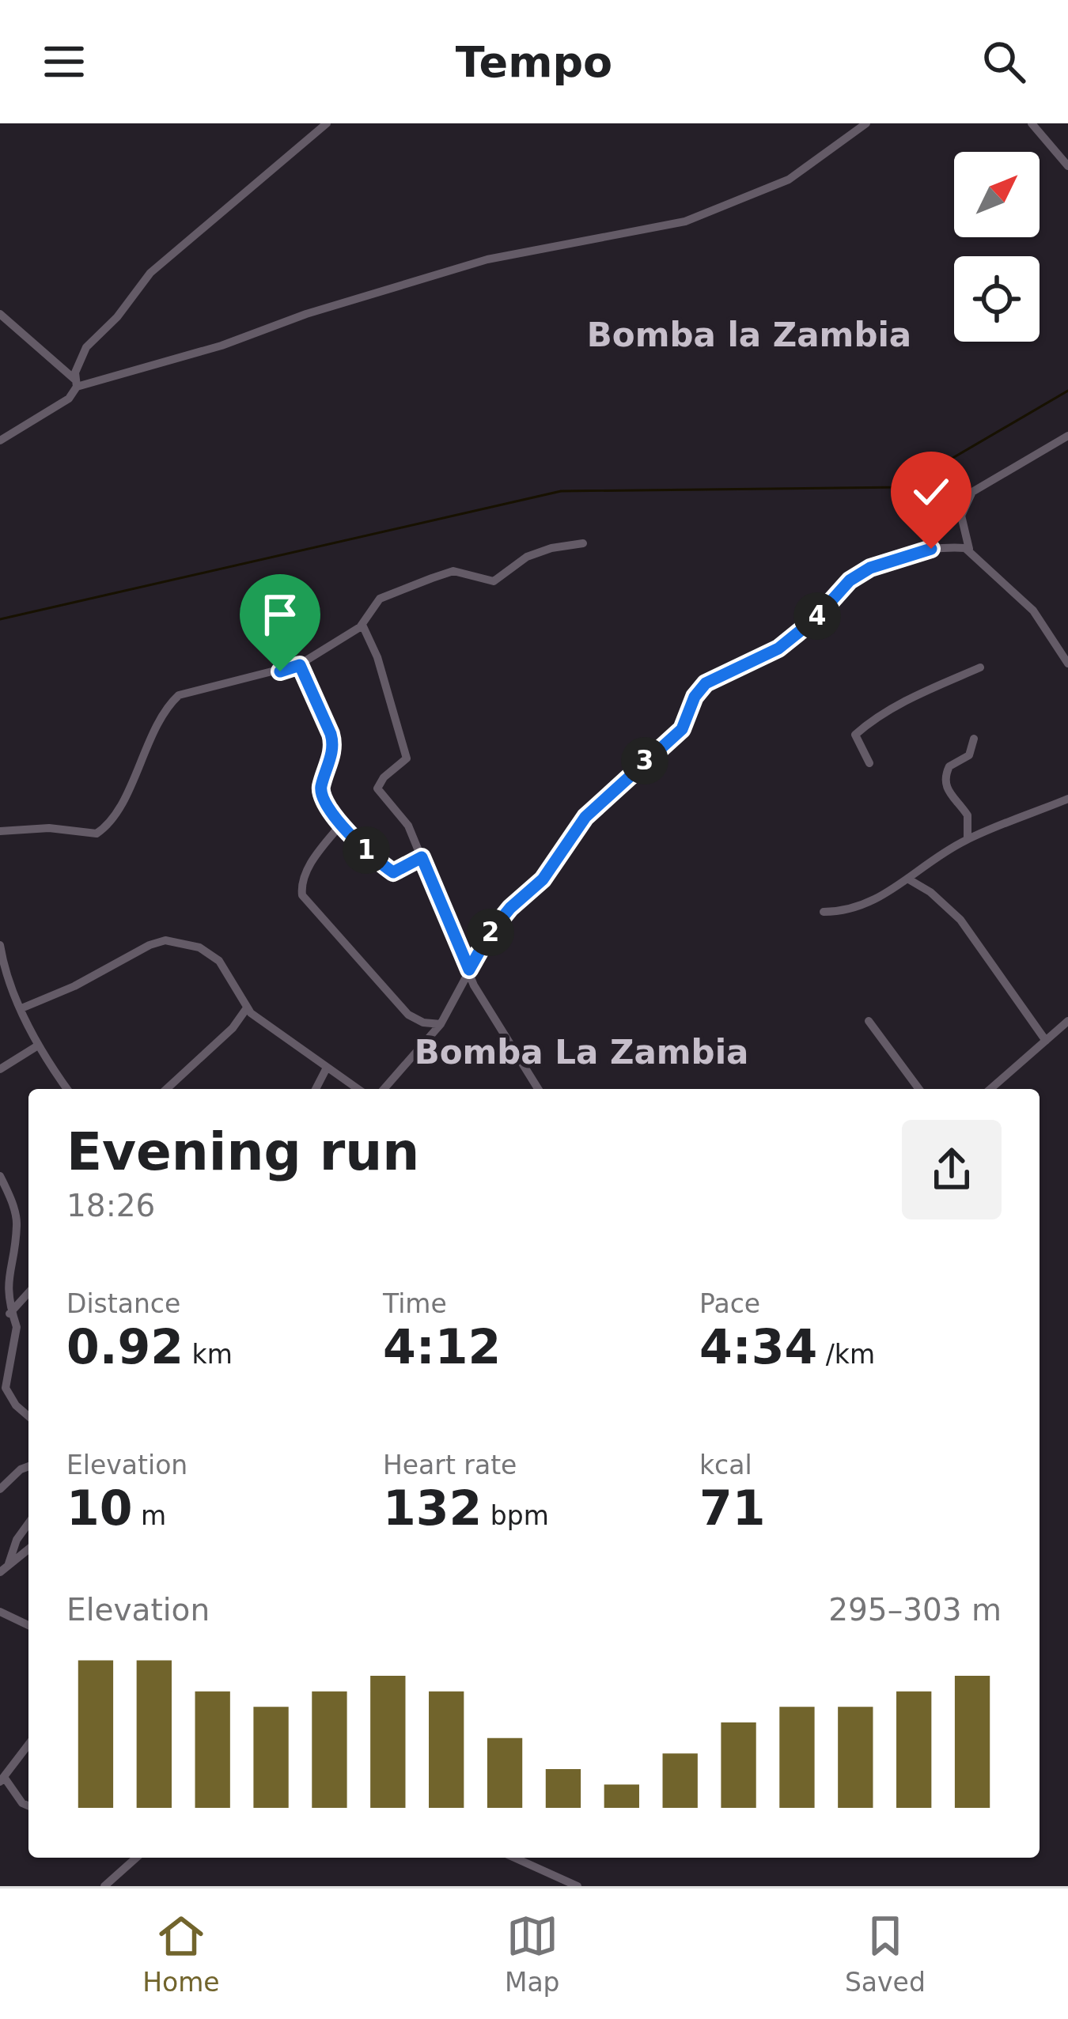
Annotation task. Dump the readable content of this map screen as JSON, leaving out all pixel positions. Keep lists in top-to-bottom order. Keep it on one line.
{"districts":["Bomba la Zambia","Bomba La Zambia"],"north":"top right","page":{"header":"Tempo","pins":["4","3","1","2"],"heading":["Evening run","18:26"],"stats":[["Distance","0.92 km"],["Time","4:12"],["Pace","4:34 /km"],["Elevation","10 m"],["Heart rate","132 bpm"],["kcal","71"]],"chart":["Elevation","295–303 m"],"tabs":["Home","Map","Saved"]}}
